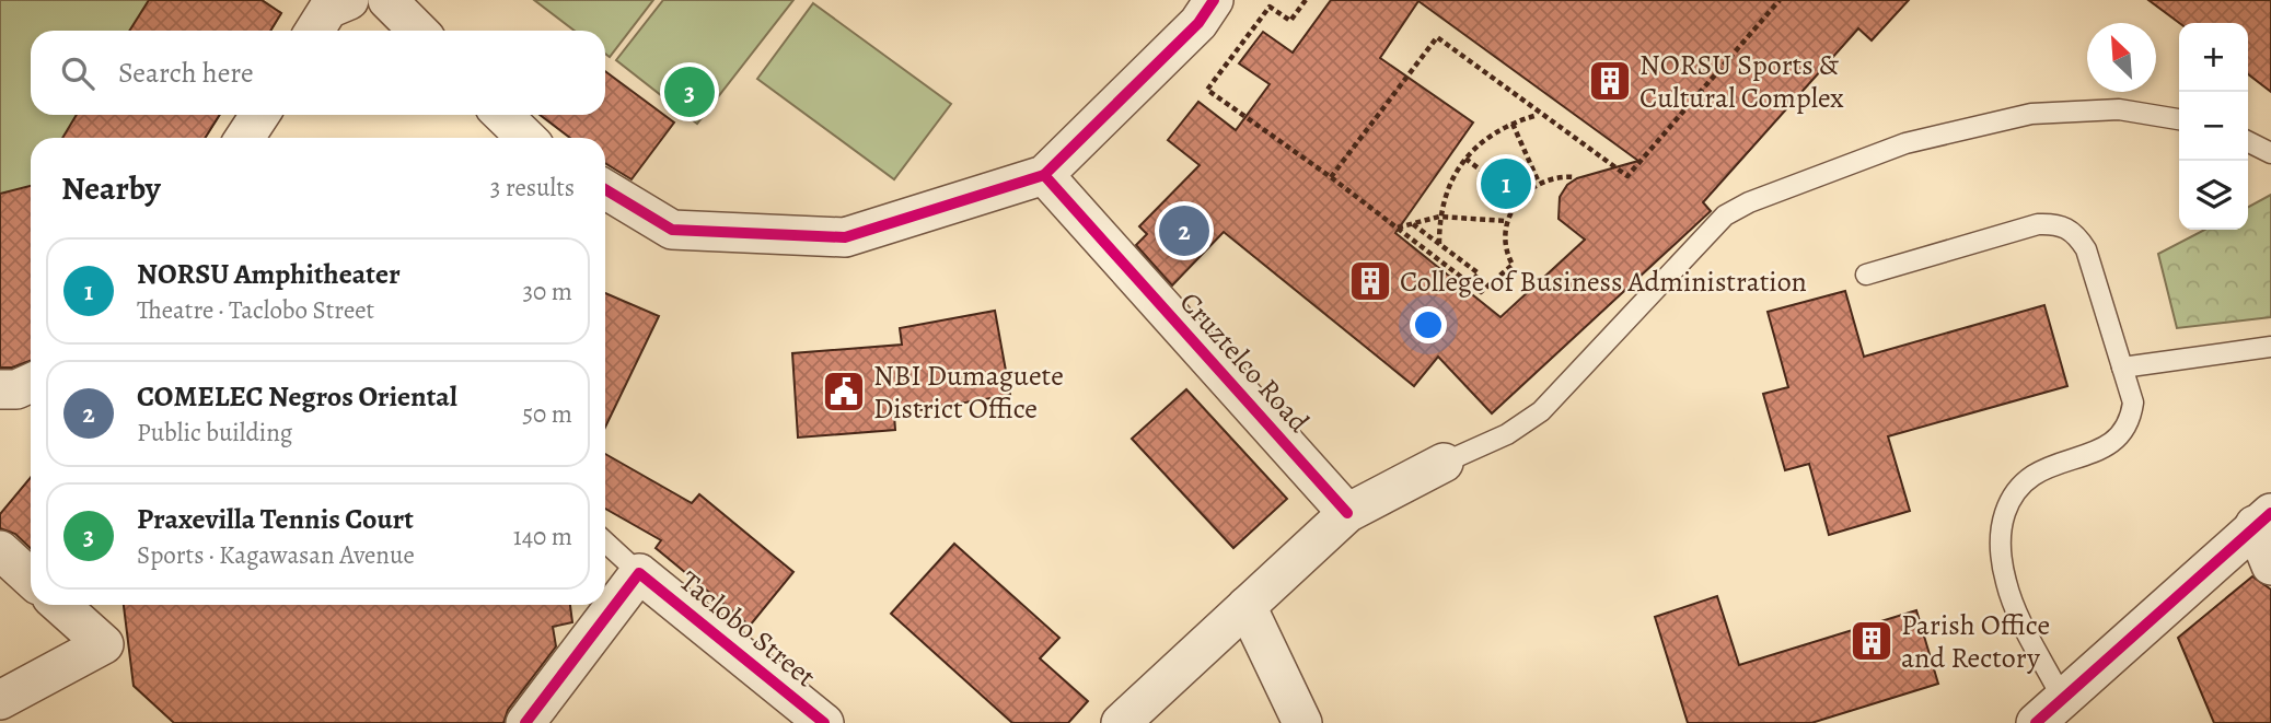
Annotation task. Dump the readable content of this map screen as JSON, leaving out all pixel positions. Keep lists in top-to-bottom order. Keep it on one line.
{"streets":{"street":["Cruztelco Road","Taclobo Street"]},"places":{"building":["NORSU Sports & Cultural Complex","College of Business Administration","Parish Office and Rectory"],"public building":["NBI Dumaguete District Office"]},"north":"top left","page":{"map_buttons":["+","−"],"search":"Search here","pins":["3","1","2"],"heading":["Nearby","3 results"],"list":[{"mark":"1","name":"NORSU Amphitheater","note":"Theatre · Taclobo Street","value":"30 m"},{"mark":"2","name":"COMELEC Negros Oriental","note":"Public building","value":"50 m"},{"mark":"3","name":"Praxevilla Tennis Court","note":"Sports · Kagawasan Avenue","value":"140 m"}]}}
